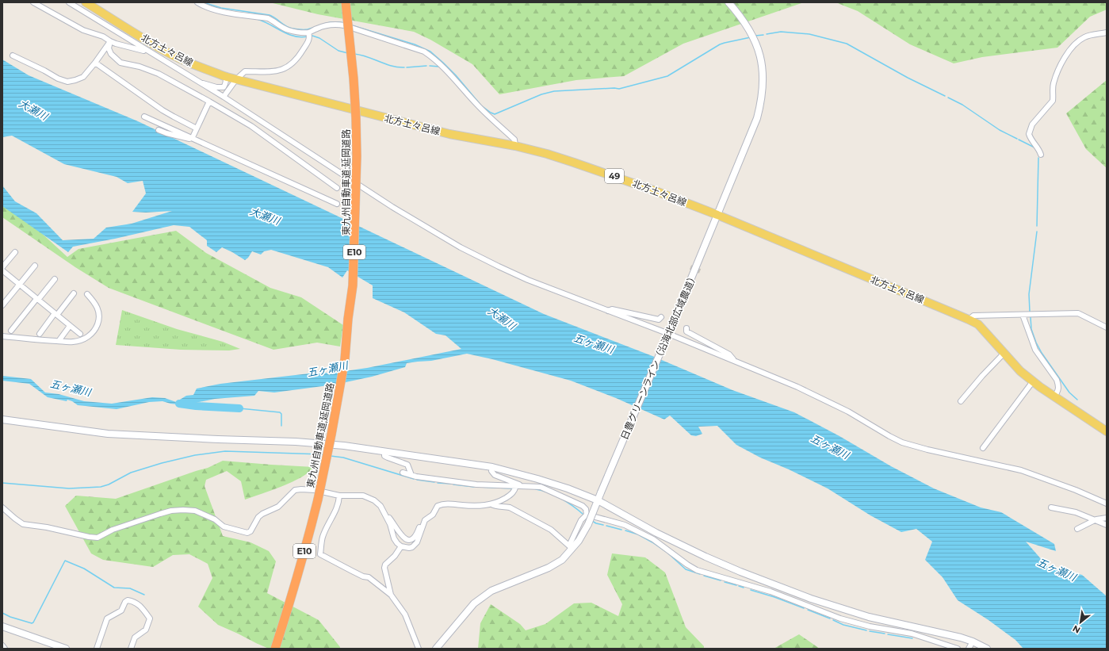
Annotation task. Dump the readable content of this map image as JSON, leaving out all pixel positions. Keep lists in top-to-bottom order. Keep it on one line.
{"streets":{"highway":["東九州自動車道;延岡道路","E10"],"main road":["北方土々呂線","49"],"street":["日豊グリーンライン（沿海北部広域農道）"]},"crossings":[["北方土々呂線","日豊グリーンライン（沿海北部広域農道）"]],"water":["大瀬川","五ヶ瀬川"],"north":"bottom left"}
